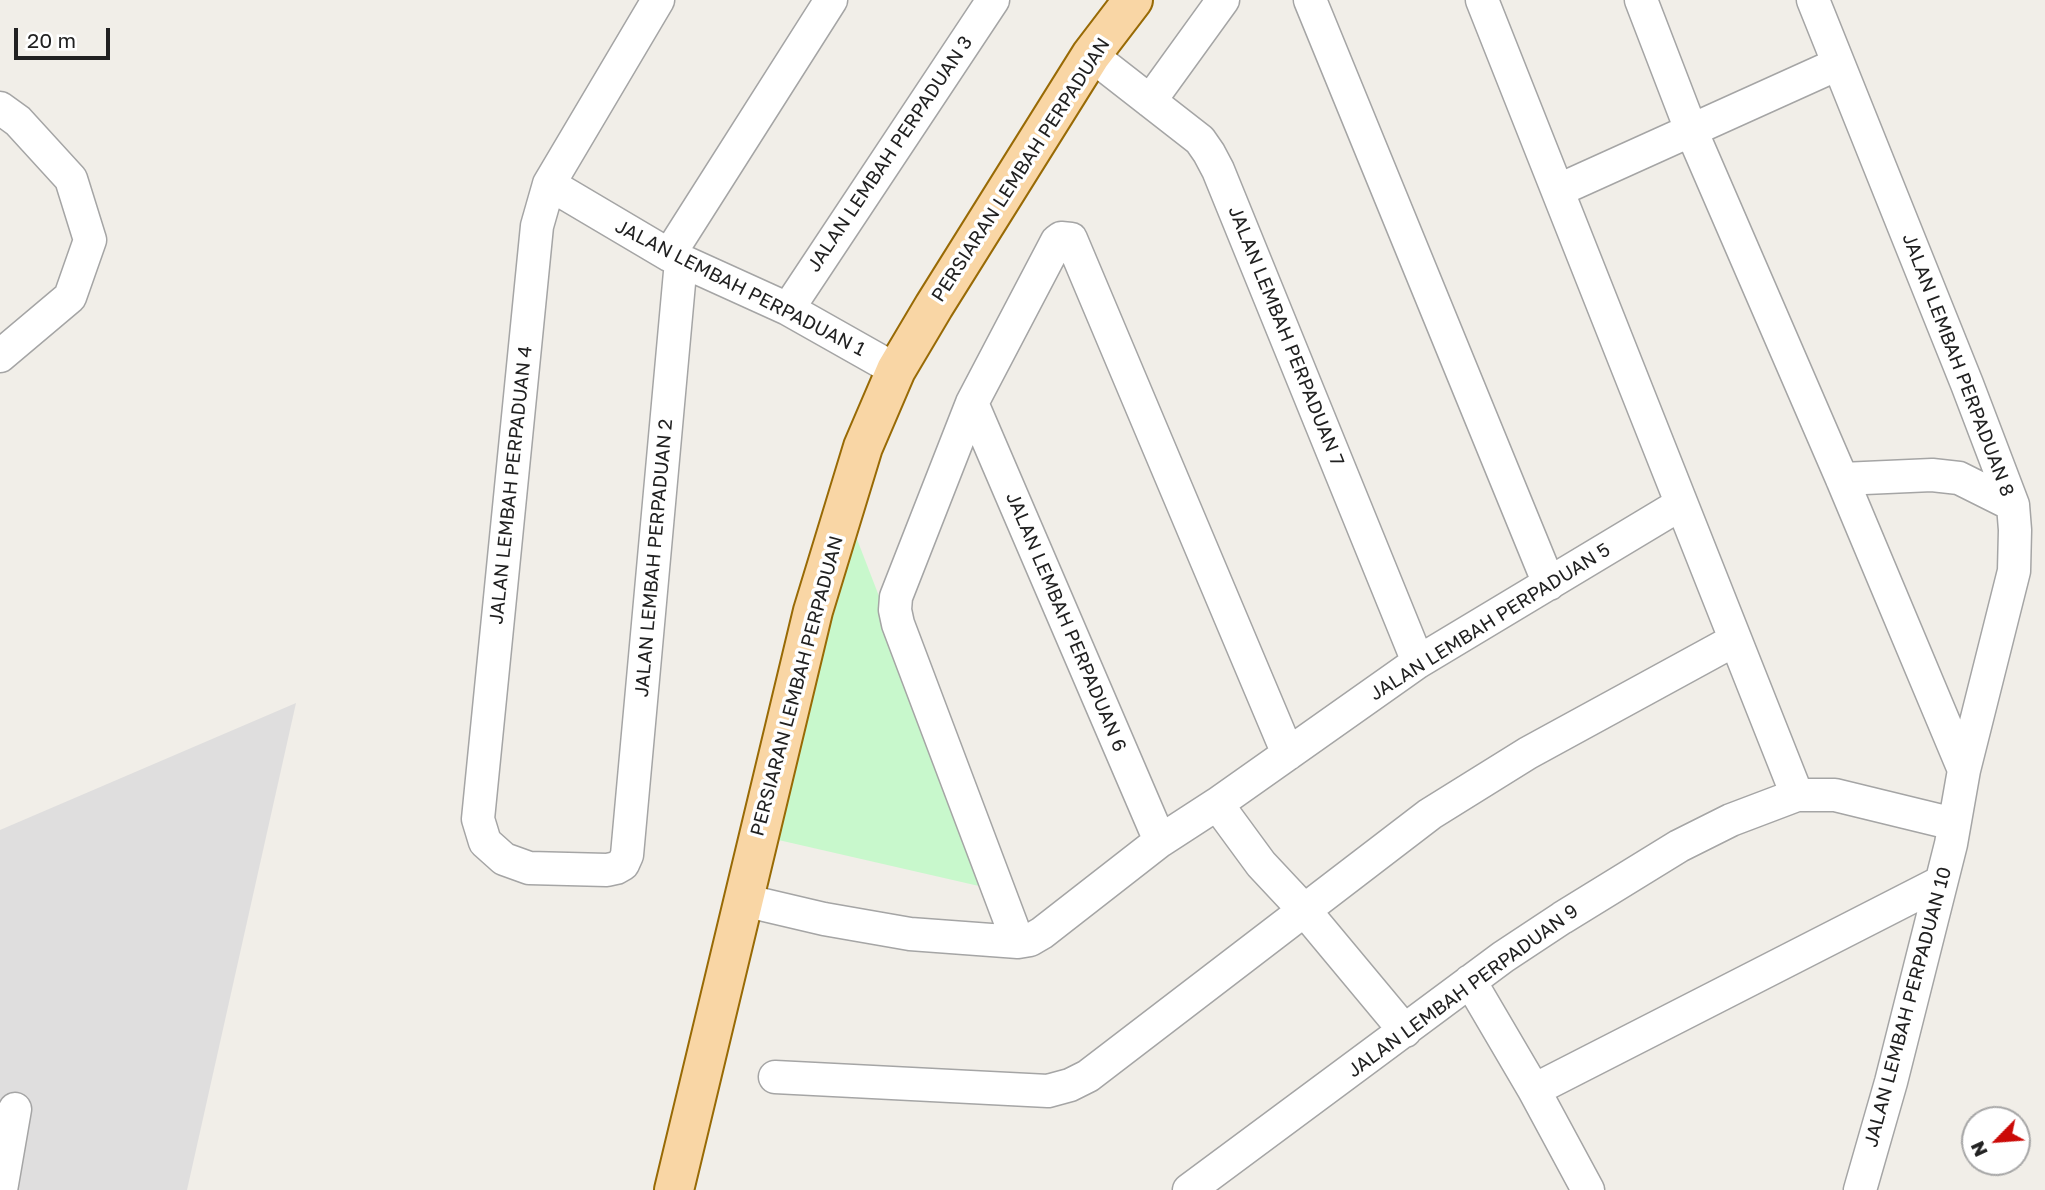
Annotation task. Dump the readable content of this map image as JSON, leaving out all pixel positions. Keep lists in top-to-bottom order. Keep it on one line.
{"streets":{"main road":["PERSIARAN LEMBAH PERPADUAN"],"street":["JALAN LEMBAH PERPADUAN 3","JALAN LEMBAH PERPADUAN 1","JALAN LEMBAH PERPADUAN 7","JALAN LEMBAH PERPADUAN 8","JALAN LEMBAH PERPADUAN 4","JALAN LEMBAH PERPADUAN 2","JALAN LEMBAH PERPADUAN 6","JALAN LEMBAH PERPADUAN 5","JALAN LEMBAH PERPADUAN 9","JALAN LEMBAH PERPADUAN 10"]},"crossings":[["JALAN LEMBAH PERPADUAN 3","JALAN LEMBAH PERPADUAN 1"],["PERSIARAN LEMBAH PERPADUAN","JALAN LEMBAH PERPADUAN 1"],["PERSIARAN LEMBAH PERPADUAN","JALAN LEMBAH PERPADUAN 7"],["PERSIARAN LEMBAH PERPADUAN","JALAN LEMBAH PERPADUAN 5"],["JALAN LEMBAH PERPADUAN 1","JALAN LEMBAH PERPADUAN 4"],["JALAN LEMBAH PERPADUAN 1","JALAN LEMBAH PERPADUAN 2"],["JALAN LEMBAH PERPADUAN 7","JALAN LEMBAH PERPADUAN 5"],["JALAN LEMBAH PERPADUAN 8","JALAN LEMBAH PERPADUAN 9"],["JALAN LEMBAH PERPADUAN 8","JALAN LEMBAH PERPADUAN 10"],["JALAN LEMBAH PERPADUAN 4","JALAN LEMBAH PERPADUAN 2"],["JALAN LEMBAH PERPADUAN 6","JALAN LEMBAH PERPADUAN 5"],["JALAN LEMBAH PERPADUAN 9","JALAN LEMBAH PERPADUAN 10"]],"scale_bar":"20 m","north":"bottom left"}
